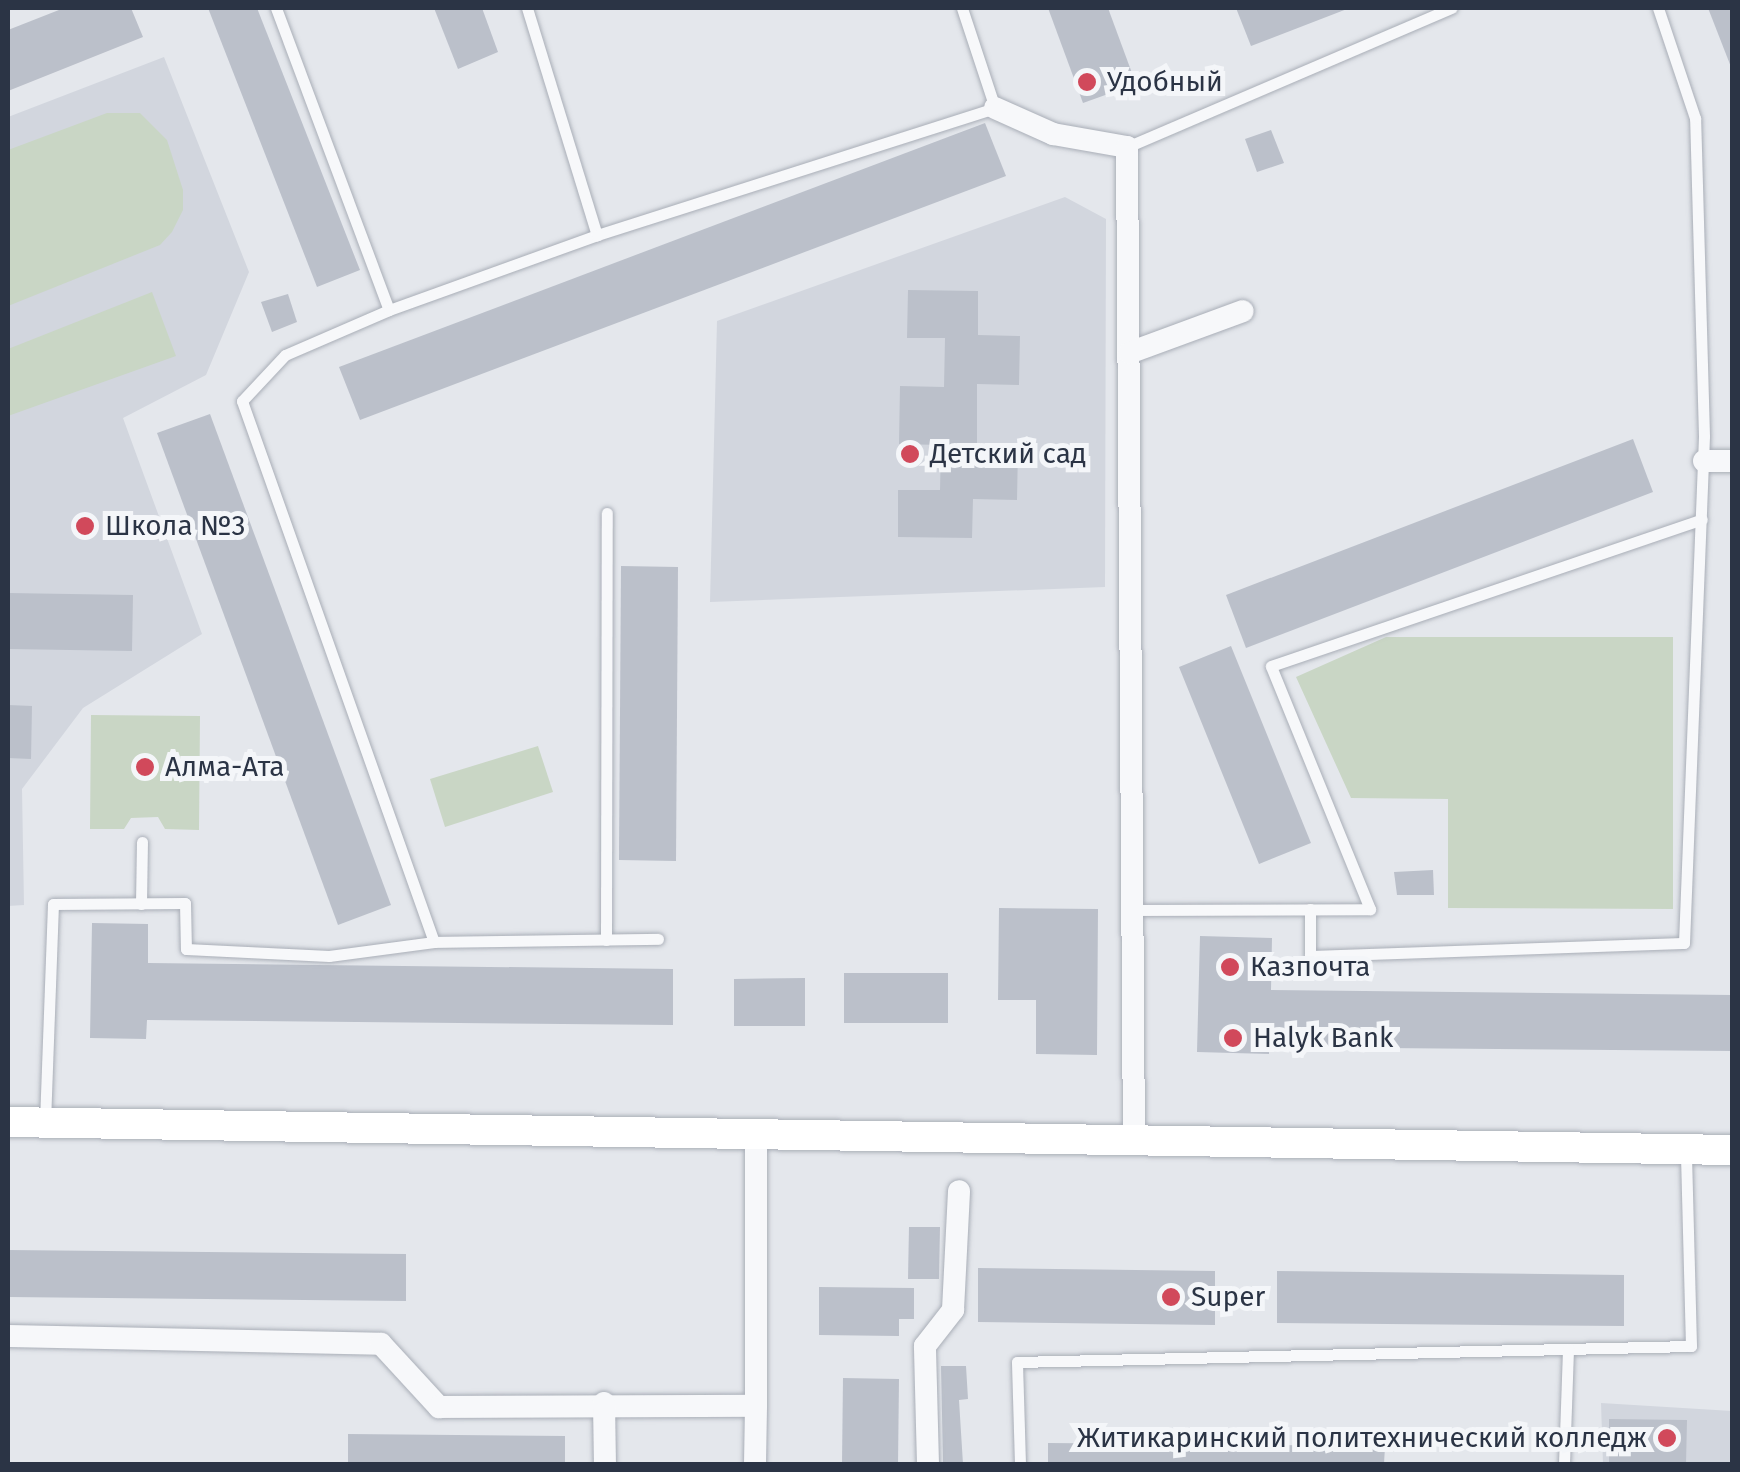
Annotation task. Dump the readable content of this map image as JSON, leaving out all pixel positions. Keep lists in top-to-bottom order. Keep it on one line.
{"places":["Удобный","Детский сад","Школа №3","Алма-Ата","Казпочта","Halyk Bank","Super","Житикаринский политехнический колледж"]}
